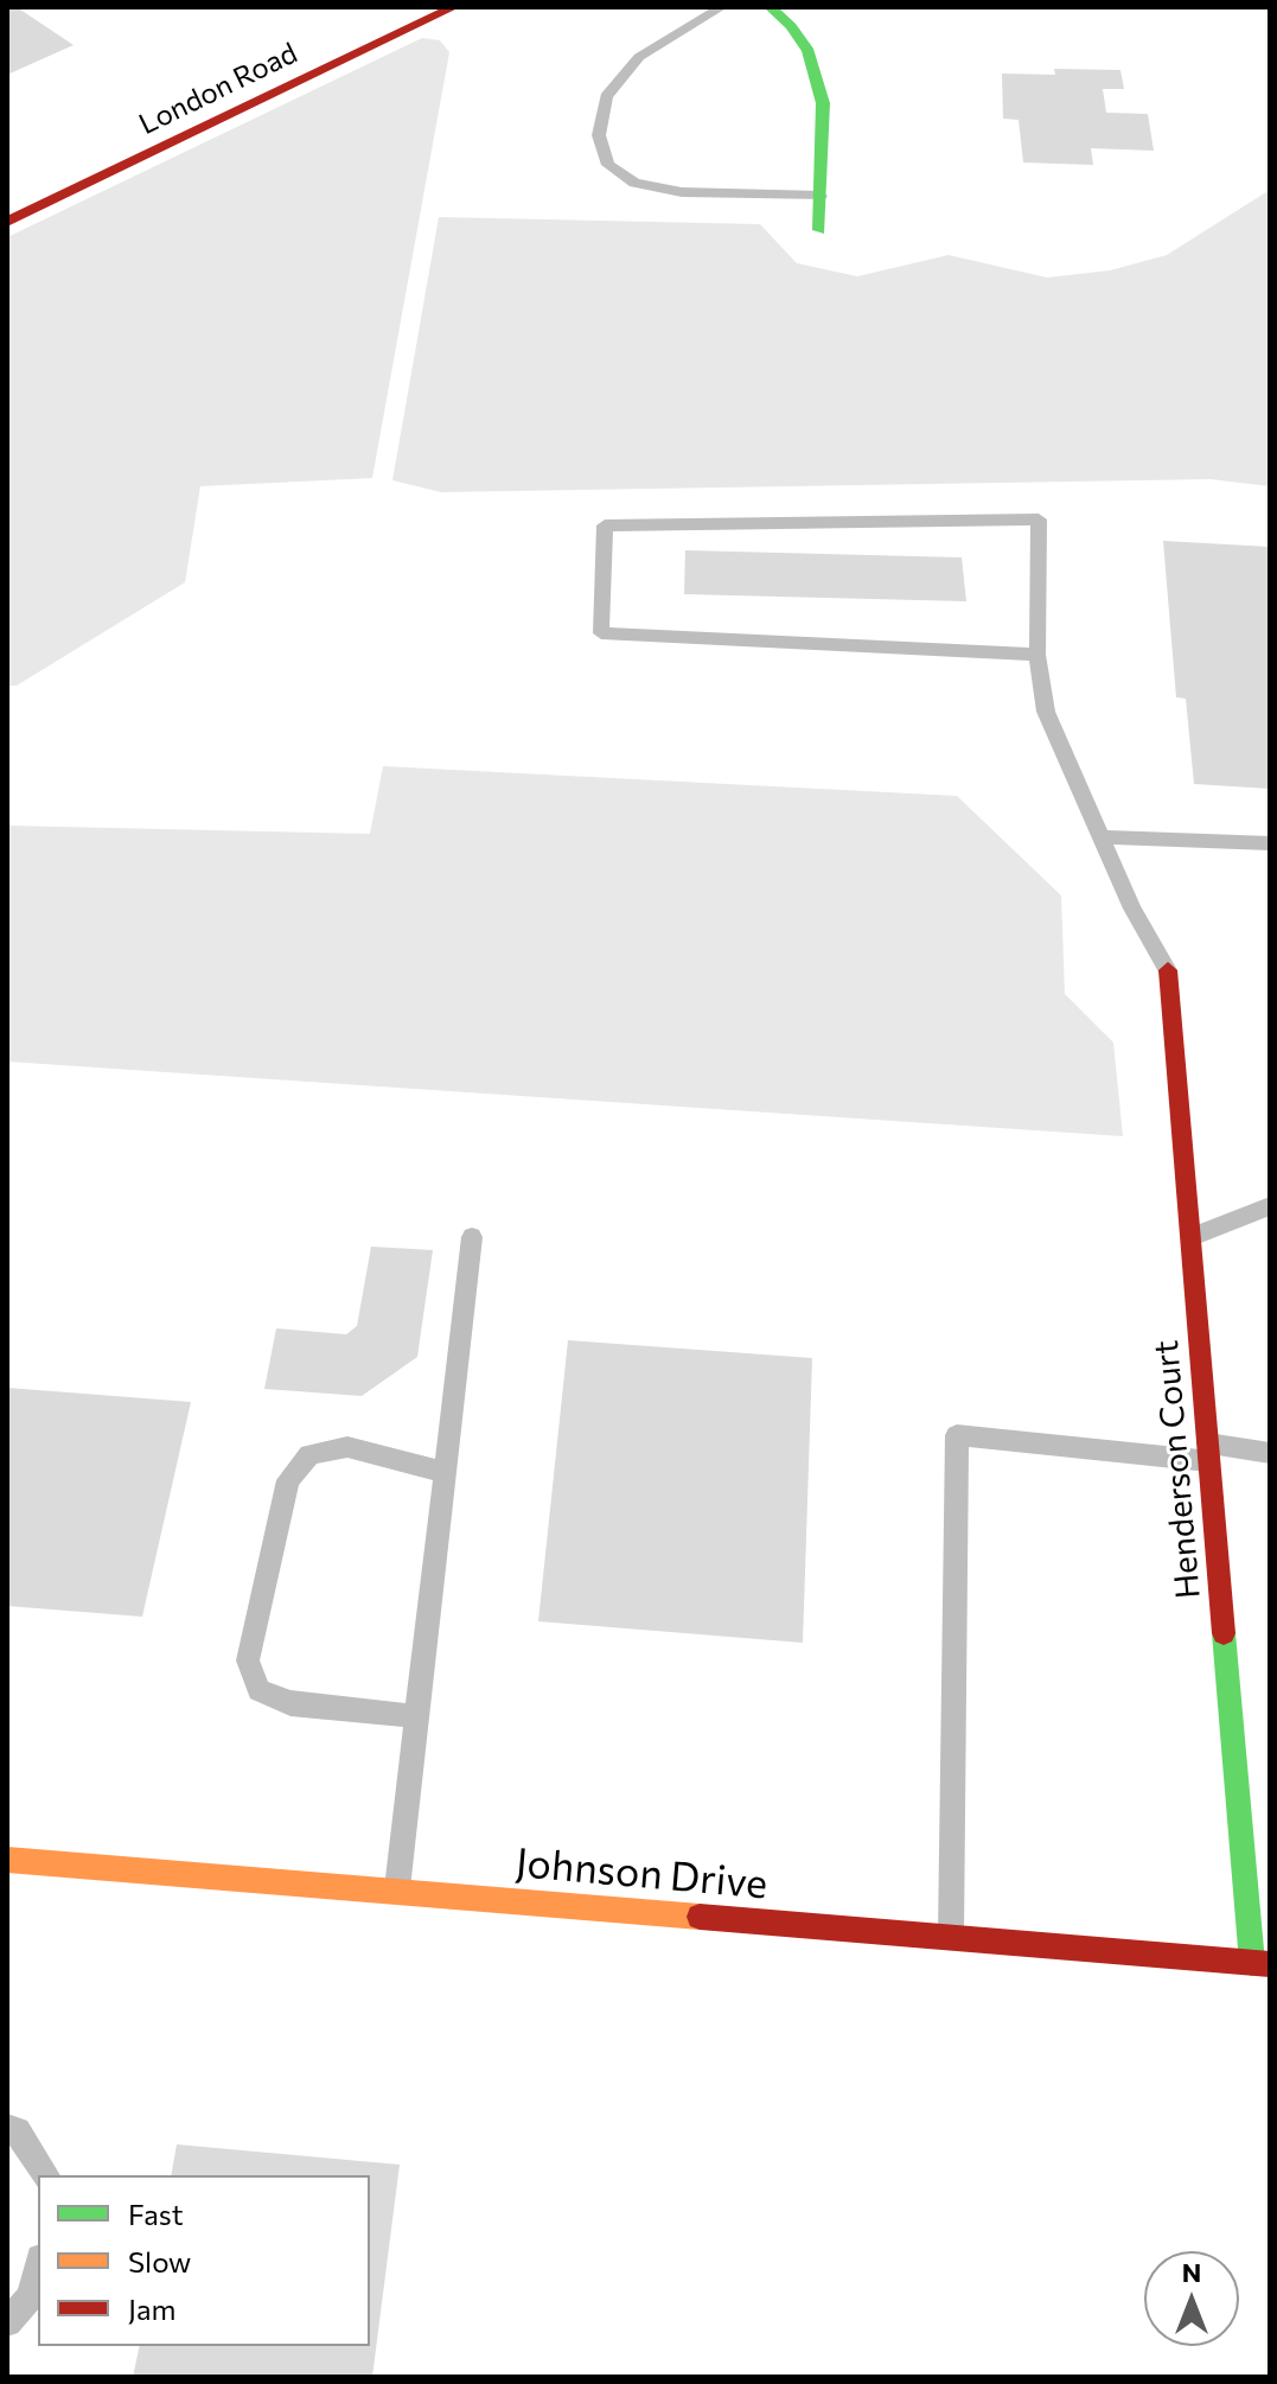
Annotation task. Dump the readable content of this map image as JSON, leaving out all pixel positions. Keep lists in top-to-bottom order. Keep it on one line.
{"streets":{"street":["London Road","Henderson Court","Johnson Drive"]},"crossings":[["Henderson Court","Johnson Drive"]],"legend":["Fast","Slow","Jam"],"north":"top"}
